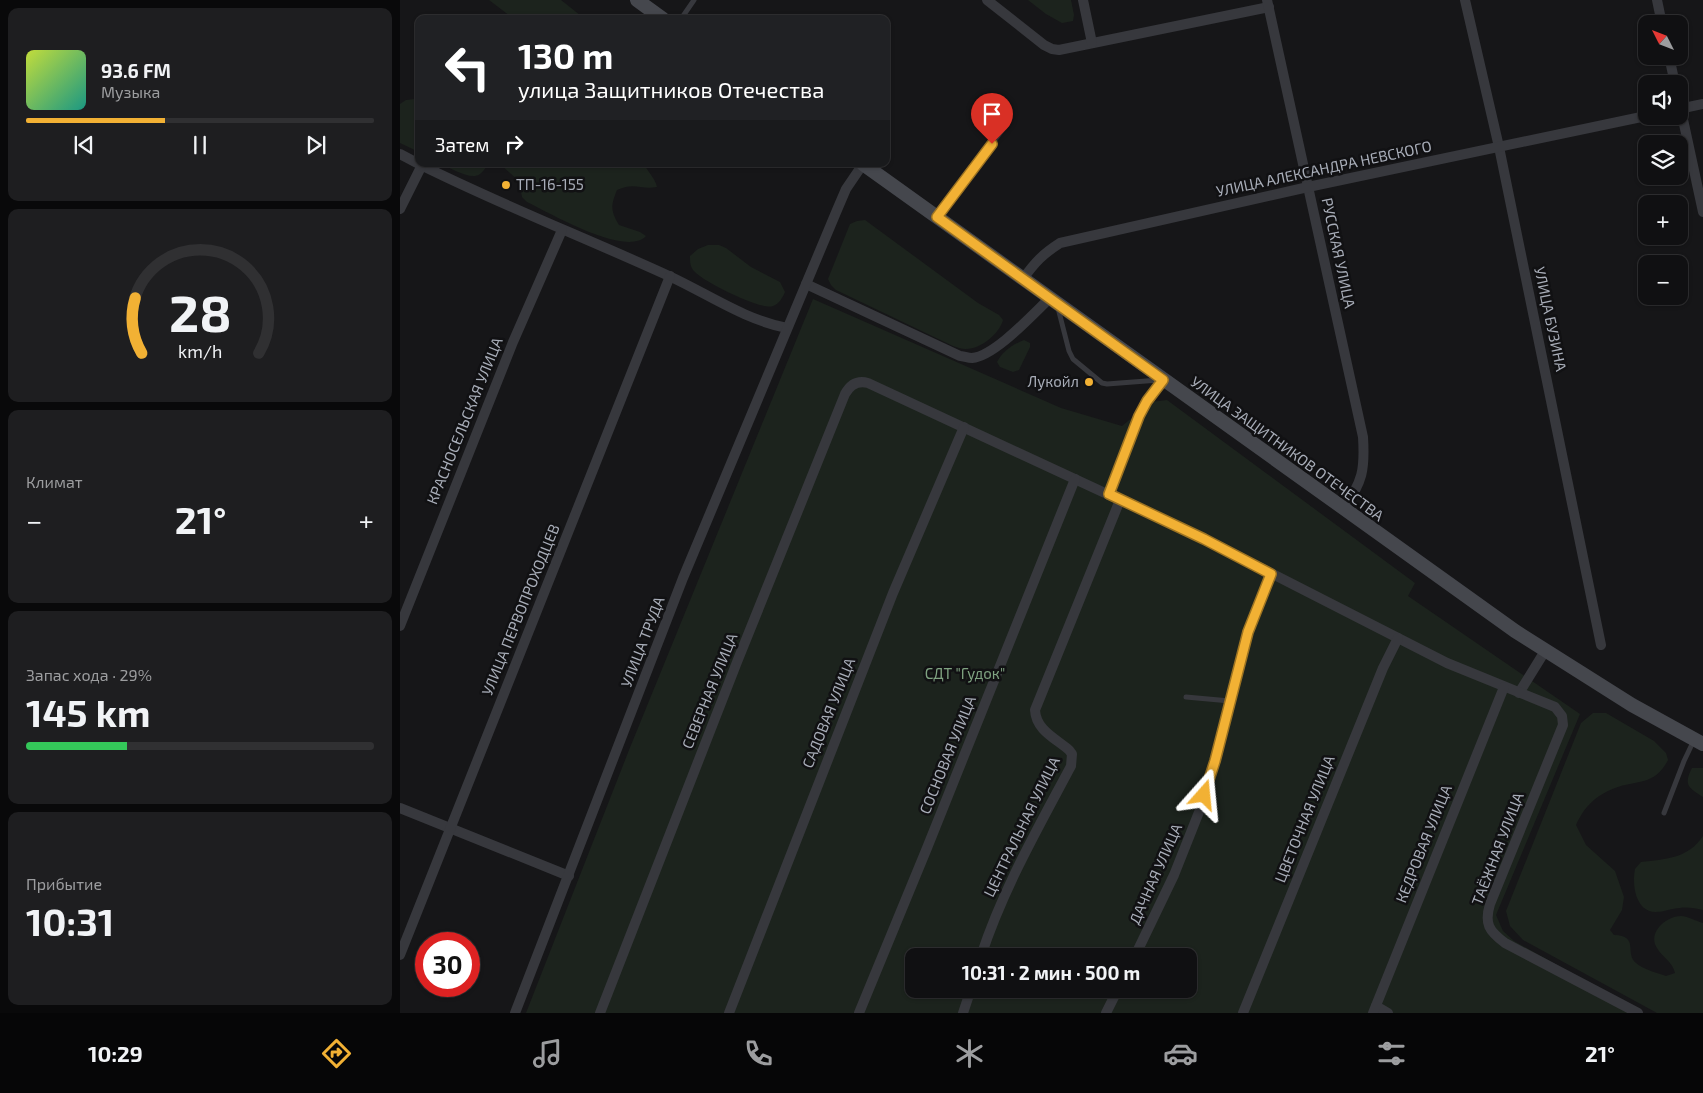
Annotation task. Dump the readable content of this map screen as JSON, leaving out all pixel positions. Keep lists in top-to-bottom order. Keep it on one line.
{"streets":{"main road":["УЛИЦА ЗАЩИТНИКОВ ОТЕЧЕСТВА"],"street":["УЛИЦА АЛЕКСАНДРА НЕВСКОГО","РУССКАЯ УЛИЦА","УЛИЦА БУЗИНА","КРАСНОСЕЛЬСКАЯ УЛИЦА","УЛИЦА ПЕРВОПРОХОДЦЕВ","УЛИЦА ТРУДА","СЕВЕРНАЯ УЛИЦА","САДОВАЯ УЛИЦА","СОСНОВАЯ УЛИЦА","ЦВЕТОЧНАЯ УЛИЦА","ЦЕНТРАЛЬНАЯ УЛИЦА","КЕДРОВАЯ УЛИЦА","ТАЁЖНАЯ УЛИЦА","ДАЧНАЯ УЛИЦА"]},"crossings":[["УЛИЦА АЛЕКСАНДРА НЕВСКОГО","РУССКАЯ УЛИЦА"],["УЛИЦА АЛЕКСАНДРА НЕВСКОГО","УЛИЦА БУЗИНА"],["УЛИЦА АЛЕКСАНДРА НЕВСКОГО","УЛИЦА ЗАЩИТНИКОВ ОТЕЧЕСТВА"],["РУССКАЯ УЛИЦА","УЛИЦА ЗАЩИТНИКОВ ОТЕЧЕСТВА"],["СЕВЕРНАЯ УЛИЦА","САДОВАЯ УЛИЦА"]],"parks":["СДТ \"Гудок\""],"places":["ТП-16-155","Лукойл"],"north":"top left","page":{"map_buttons":["+","−"],"turn":["130 m","улица Защитников Отечества"],"song":["93.6 FM","Музыка"],"then":"Затем","tile":["Климат",["Запас хода · 29%","145 km"],["Прибытие","10:31"]],"heat":["−","21°","+"],"limit":"30","trip":"10:31 · 2 мин · 500 m","tabs":["10:29","21°"],"gauge":["28","km/h"]}}
